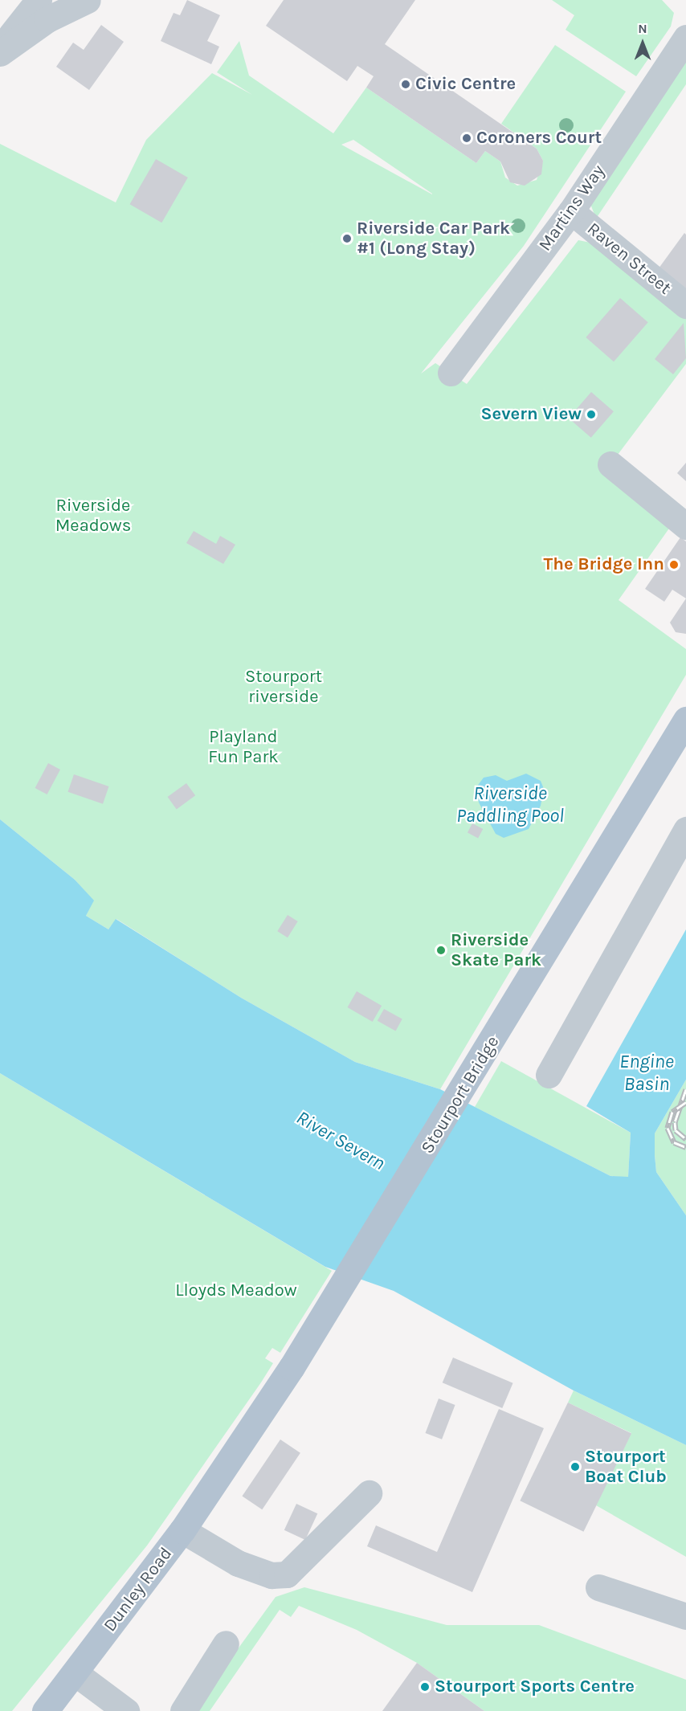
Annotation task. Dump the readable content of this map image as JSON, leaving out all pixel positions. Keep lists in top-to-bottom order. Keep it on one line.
{"streets":{"main road":["Stourport Bridge","Dunley Road"],"street":["Martins Way","Raven Street"]},"crossings":[["Martins Way","Raven Street"],["Stourport Bridge","Dunley Road"]],"water":["Riverside Paddling Pool","Engine Basin","River Severn"],"parks":["Riverside Meadows","Stourport riverside","Playland Fun Park","Lloyds Meadow"],"places":["Civic Centre","Coroners Court","Riverside Car Park #1 (Long Stay)","Severn View","The Bridge Inn","Riverside Skate Park","Stourport Boat Club","Stourport Sports Centre"],"north":"top"}
